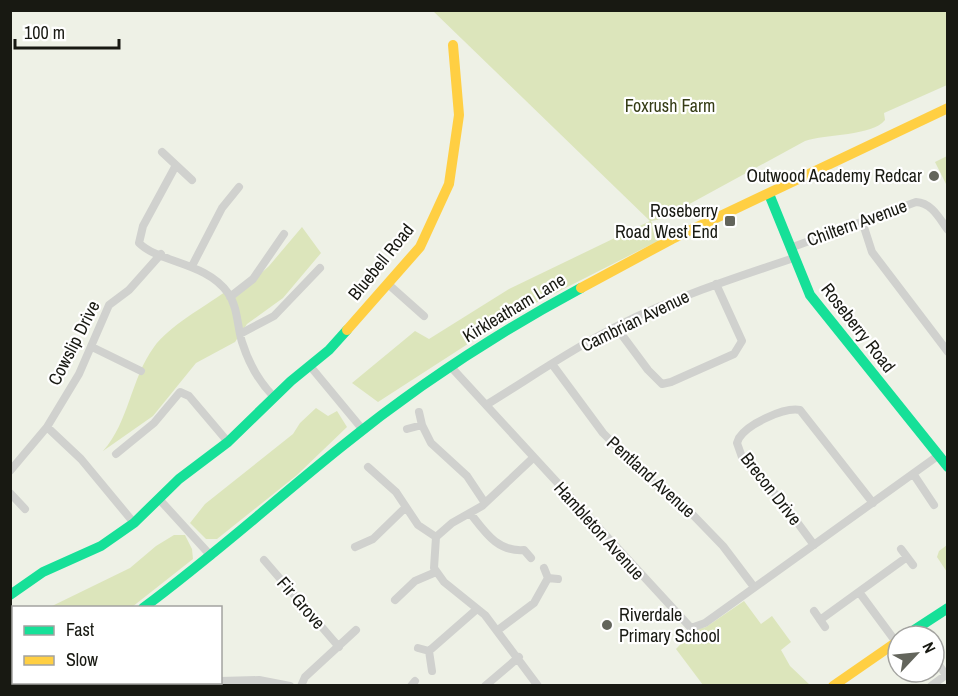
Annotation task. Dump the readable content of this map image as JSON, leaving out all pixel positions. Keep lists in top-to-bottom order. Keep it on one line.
{"streets":{"street":["Chiltern Avenue","Bluebell Road","Kirkleatham Lane","Cambrian Avenue","Roseberry Road","Cowslip Drive","Pentland Avenue","Brecon Drive","Hambleton Avenue","Fir Grove"]},"crossings":[["Chiltern Avenue","Cambrian Avenue"],["Chiltern Avenue","Roseberry Road"],["Kirkleatham Lane","Roseberry Road"],["Kirkleatham Lane","Hambleton Avenue"],["Cambrian Avenue","Roseberry Road"],["Cambrian Avenue","Pentland Avenue"],["Cambrian Avenue","Hambleton Avenue"],["Roseberry Road","Hambleton Avenue"],["Pentland Avenue","Hambleton Avenue"],["Brecon Drive","Hambleton Avenue"]],"parks":["Foxrush Farm"],"places":{"other":["Outwood Academy Redcar","Riverdale Primary School"],"transit":["Roseberry Road West End"]},"legend":["Fast","Slow"],"scale_bar":"100 m","north":"top right"}
